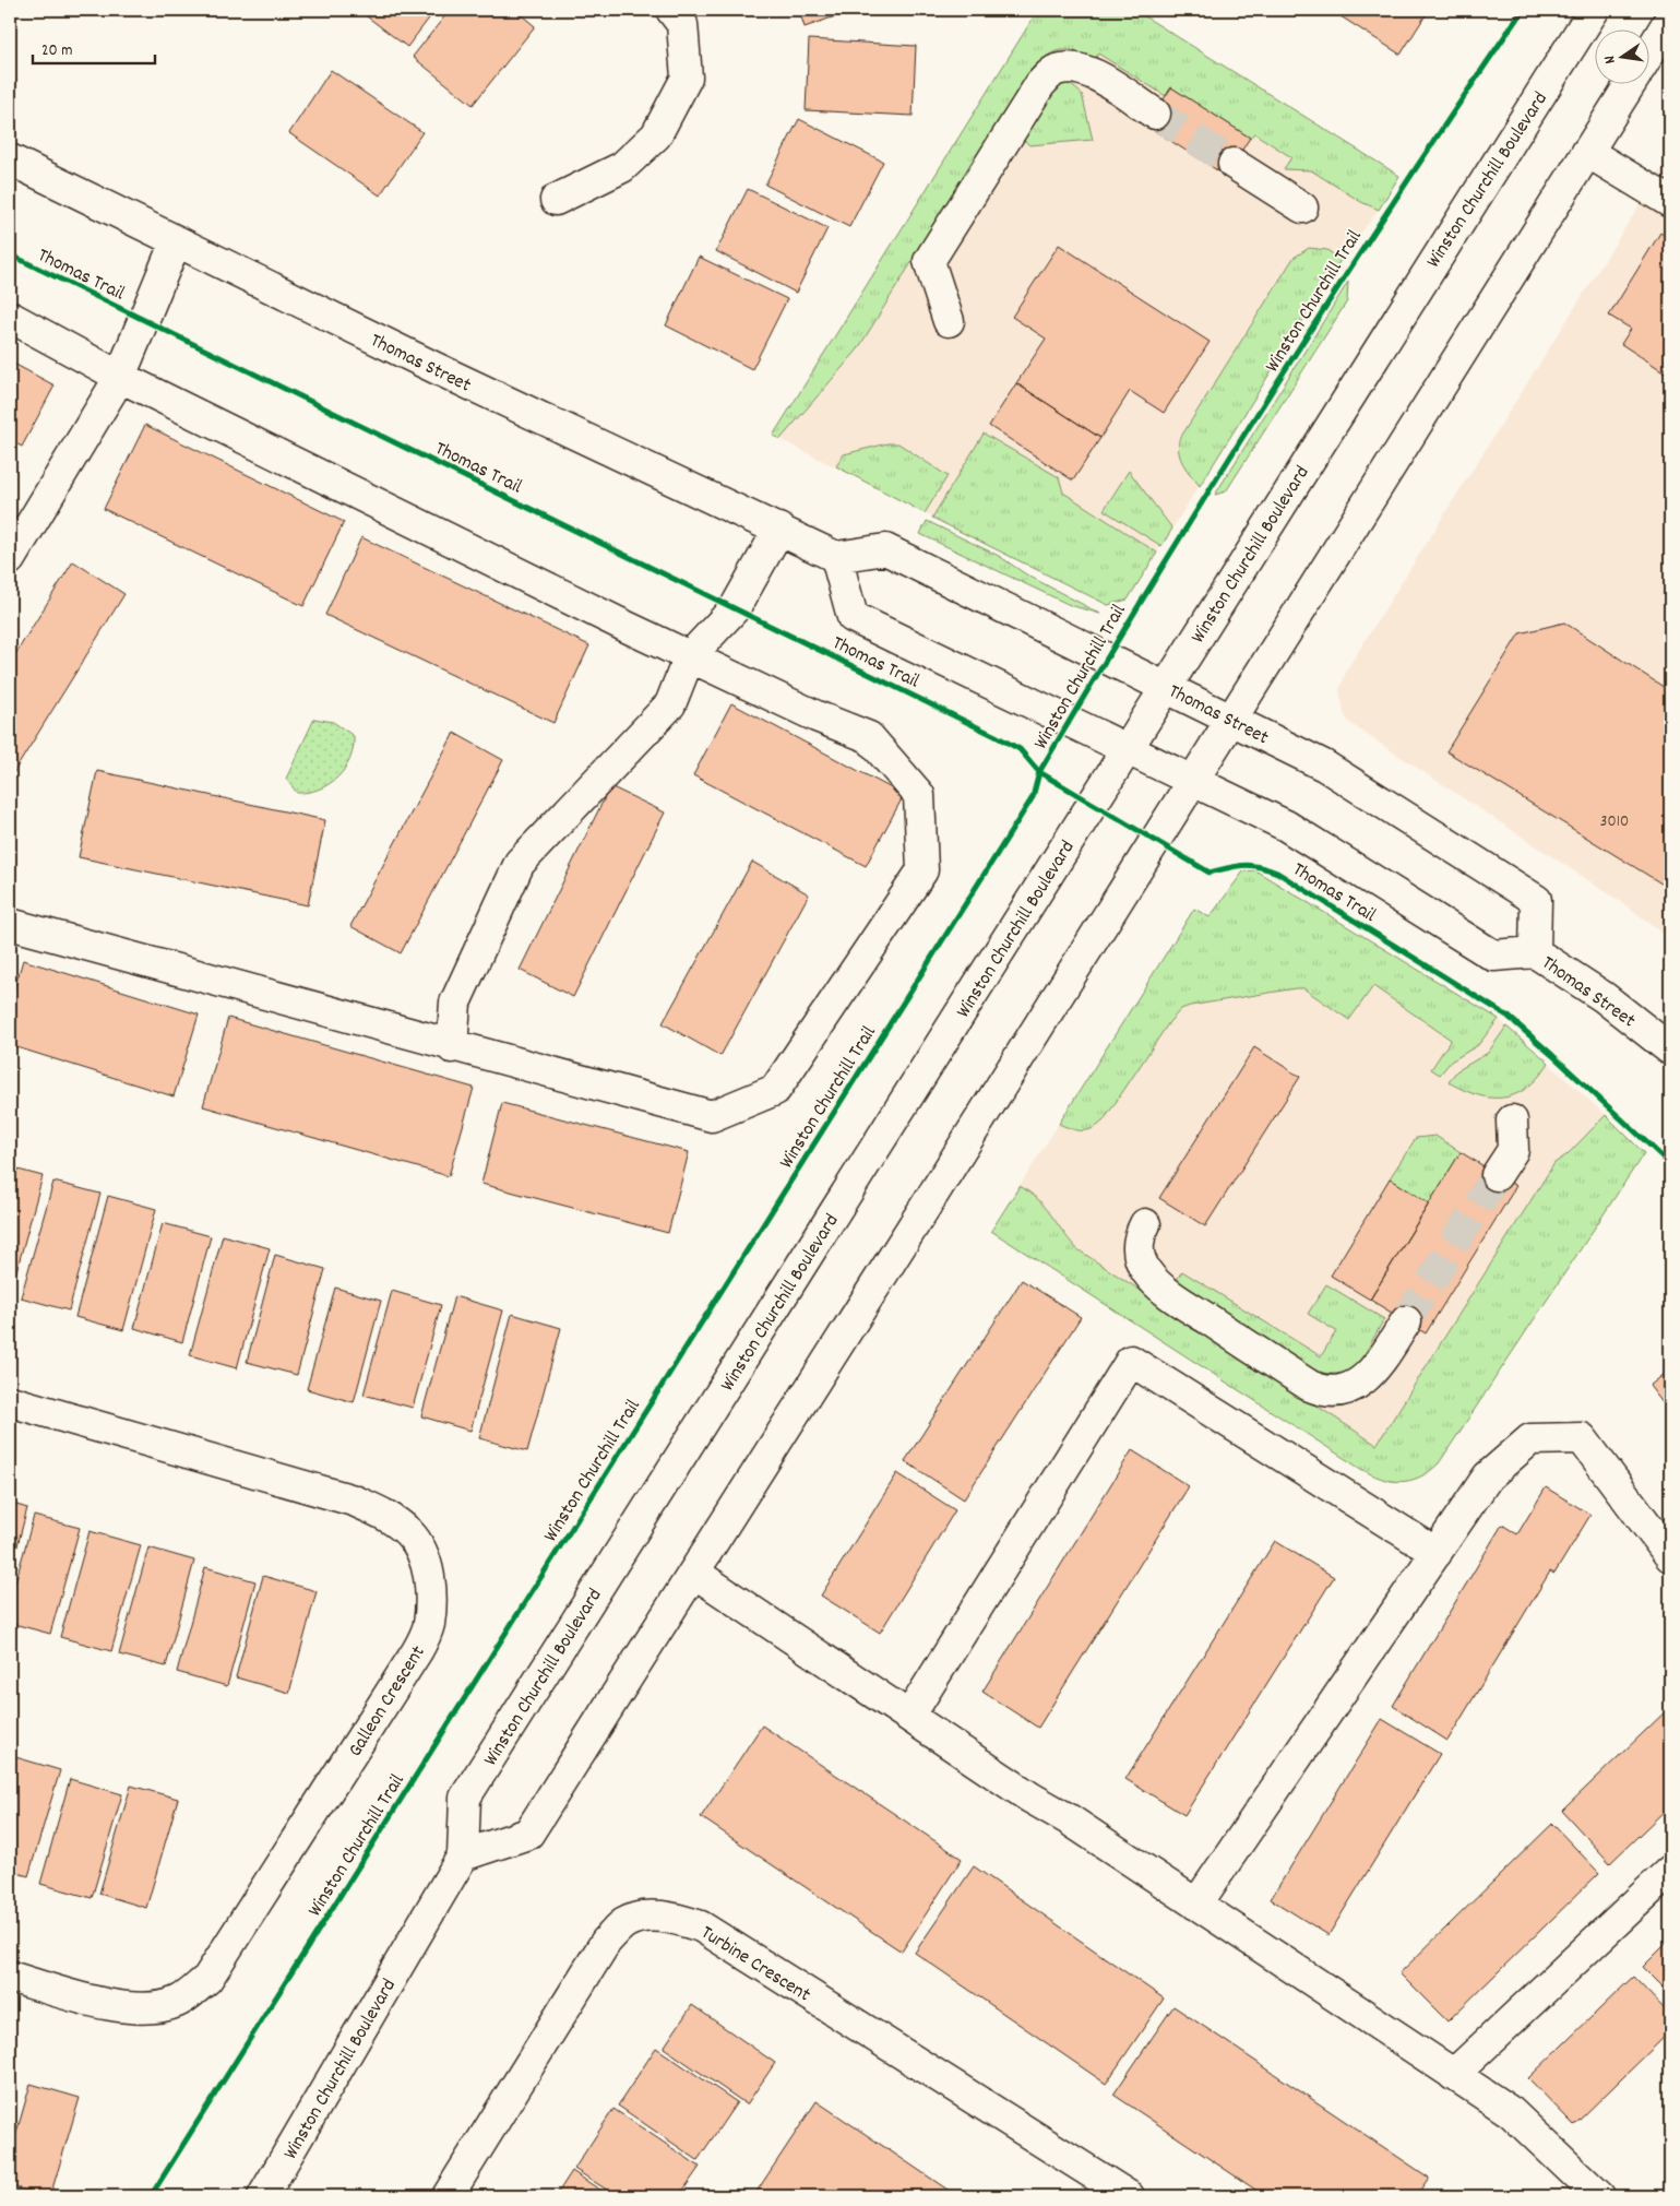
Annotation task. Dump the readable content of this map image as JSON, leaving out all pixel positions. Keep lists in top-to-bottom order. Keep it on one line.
{"streets":{"street":["Winston Churchill Boulevard","Thomas Street","Galleon Crescent","Turbine Crescent"],"cycle path":["Thomas Trail","Winston Churchill Trail"]},"crossings":[["Winston Churchill Boulevard","Thomas Street"]],"house_numbers":["3010"],"scale_bar":"20 m","north":"left"}
